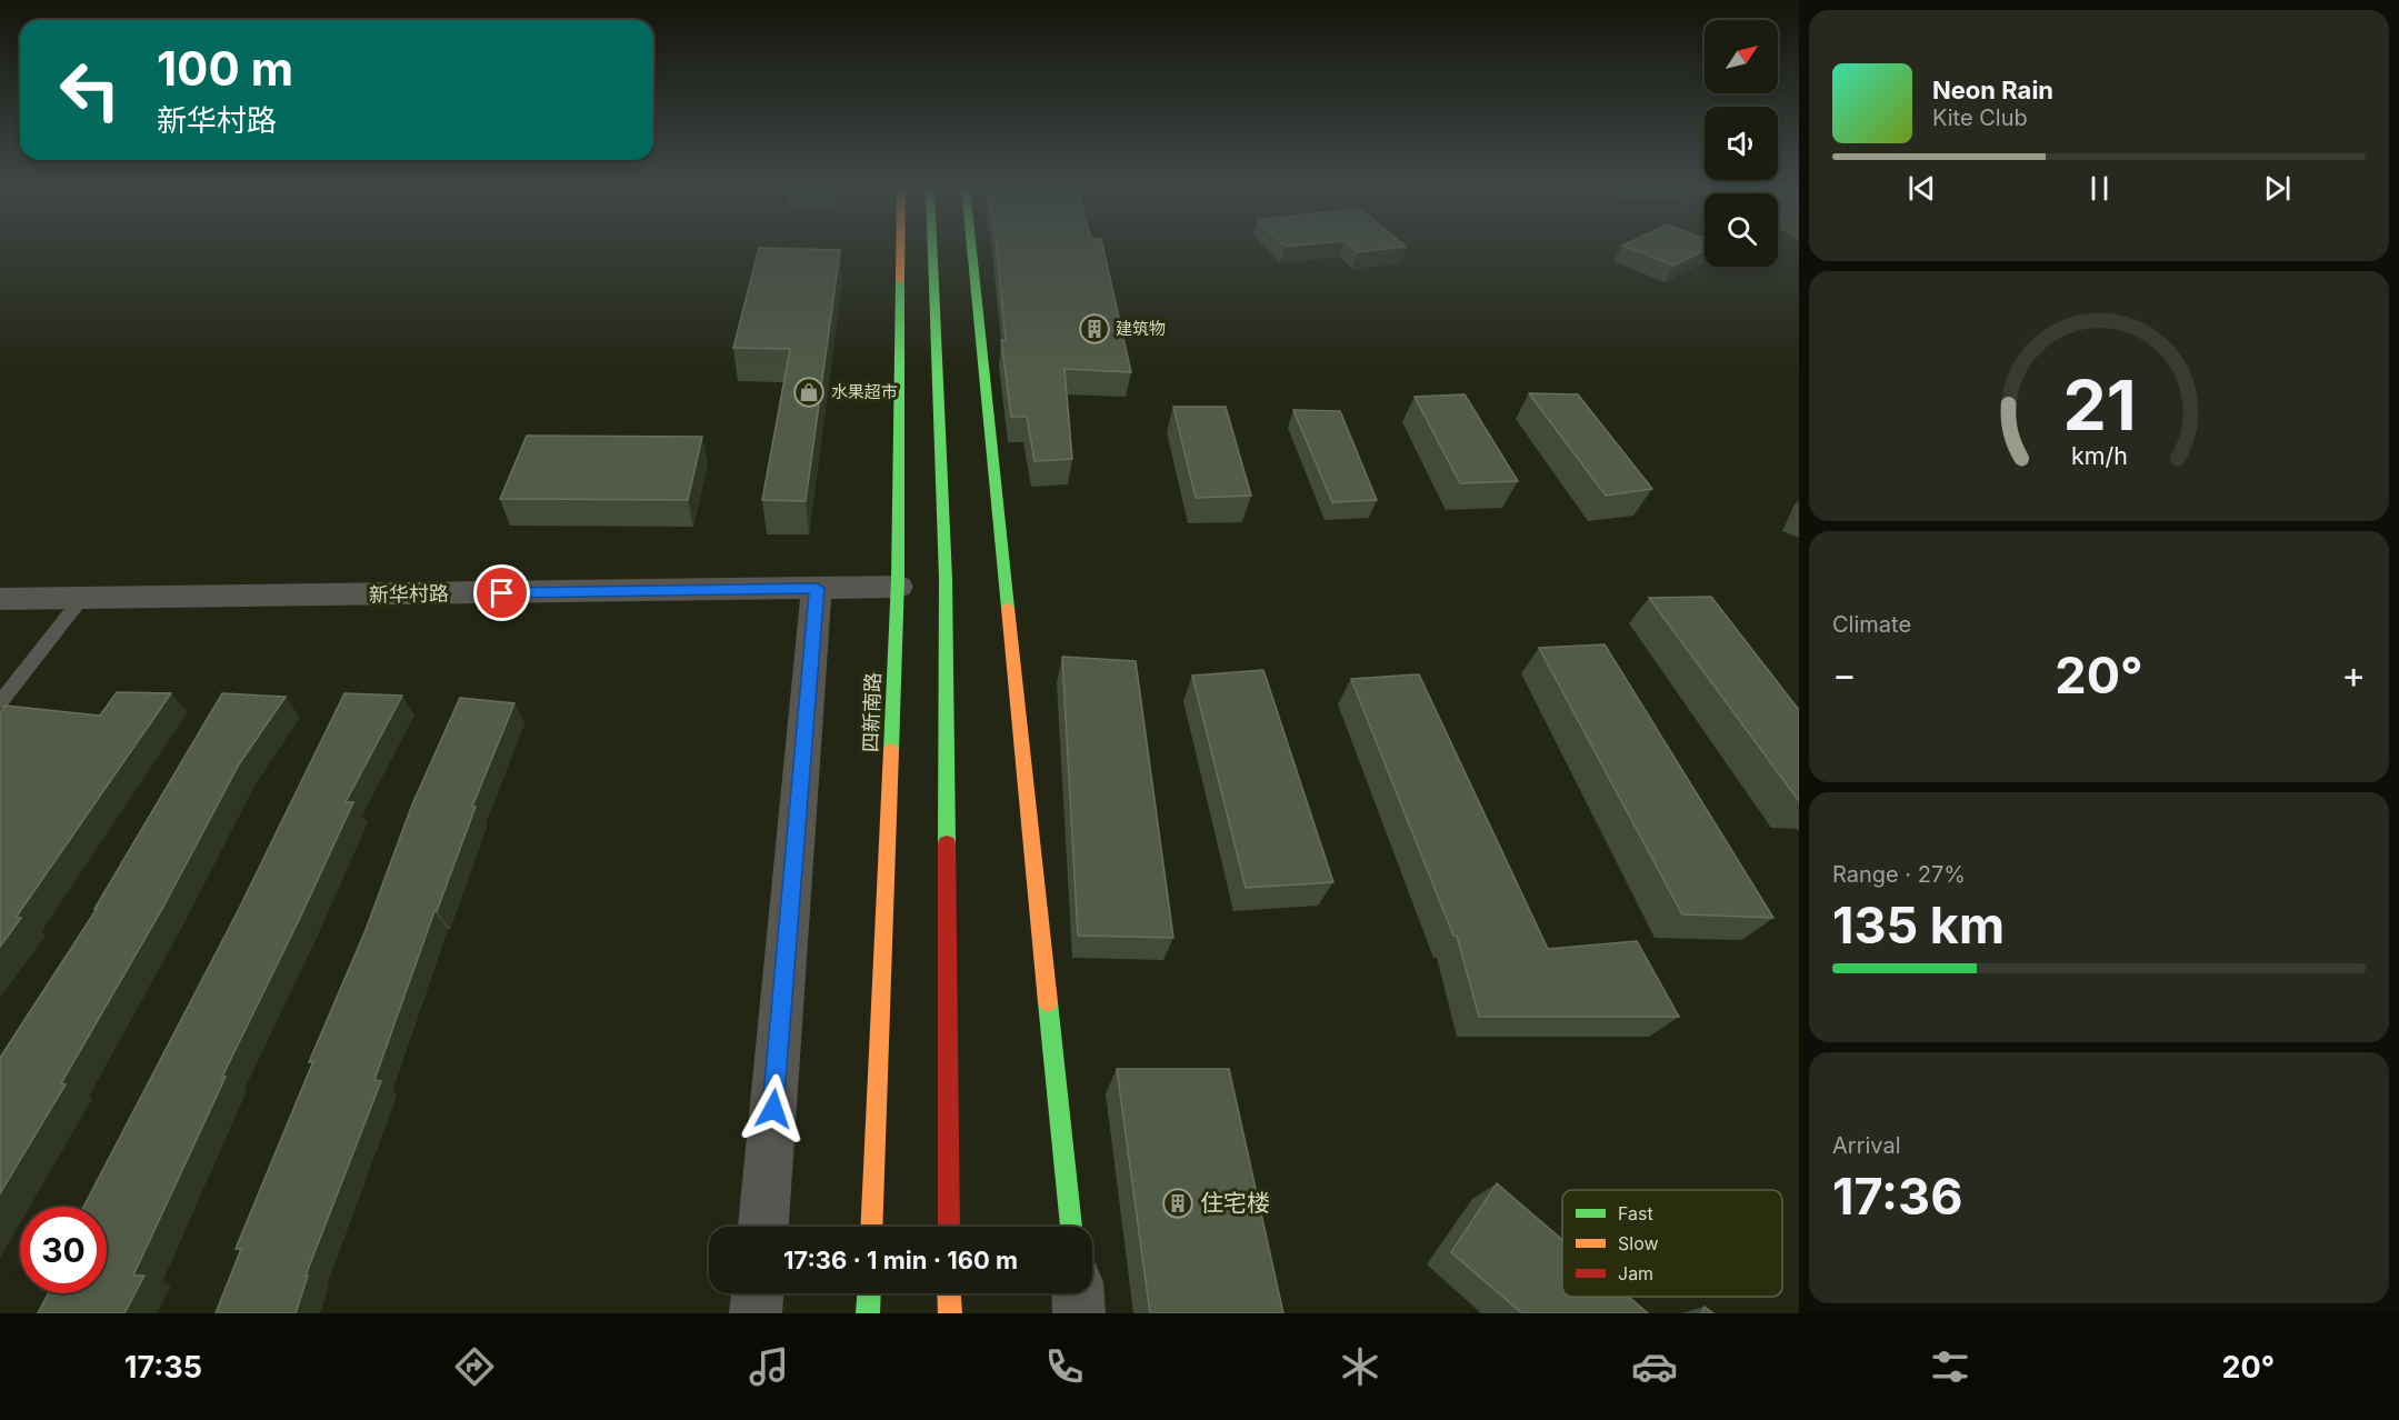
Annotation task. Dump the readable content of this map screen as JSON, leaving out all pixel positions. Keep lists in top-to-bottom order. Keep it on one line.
{"streets":{"main road":["四新南路"],"street":["新华村路"]},"crossings":[["新华村路","四新南路"]],"places":{"building":["建筑物","住宅楼"],"shop":["水果超市"]},"legend":["Fast","Slow","Jam"],"north":"top right","page":{"turn":["100 m","新华村路"],"song":["Neon Rain","Kite Club"],"tile":["Climate",["Range · 27%","135 km"],["Arrival","17:36"]],"heat":["−","20°","+"],"limit":"30","trip":"17:36 · 1 min · 160 m","tabs":["17:35","20°"],"gauge":["21","km/h"]}}
